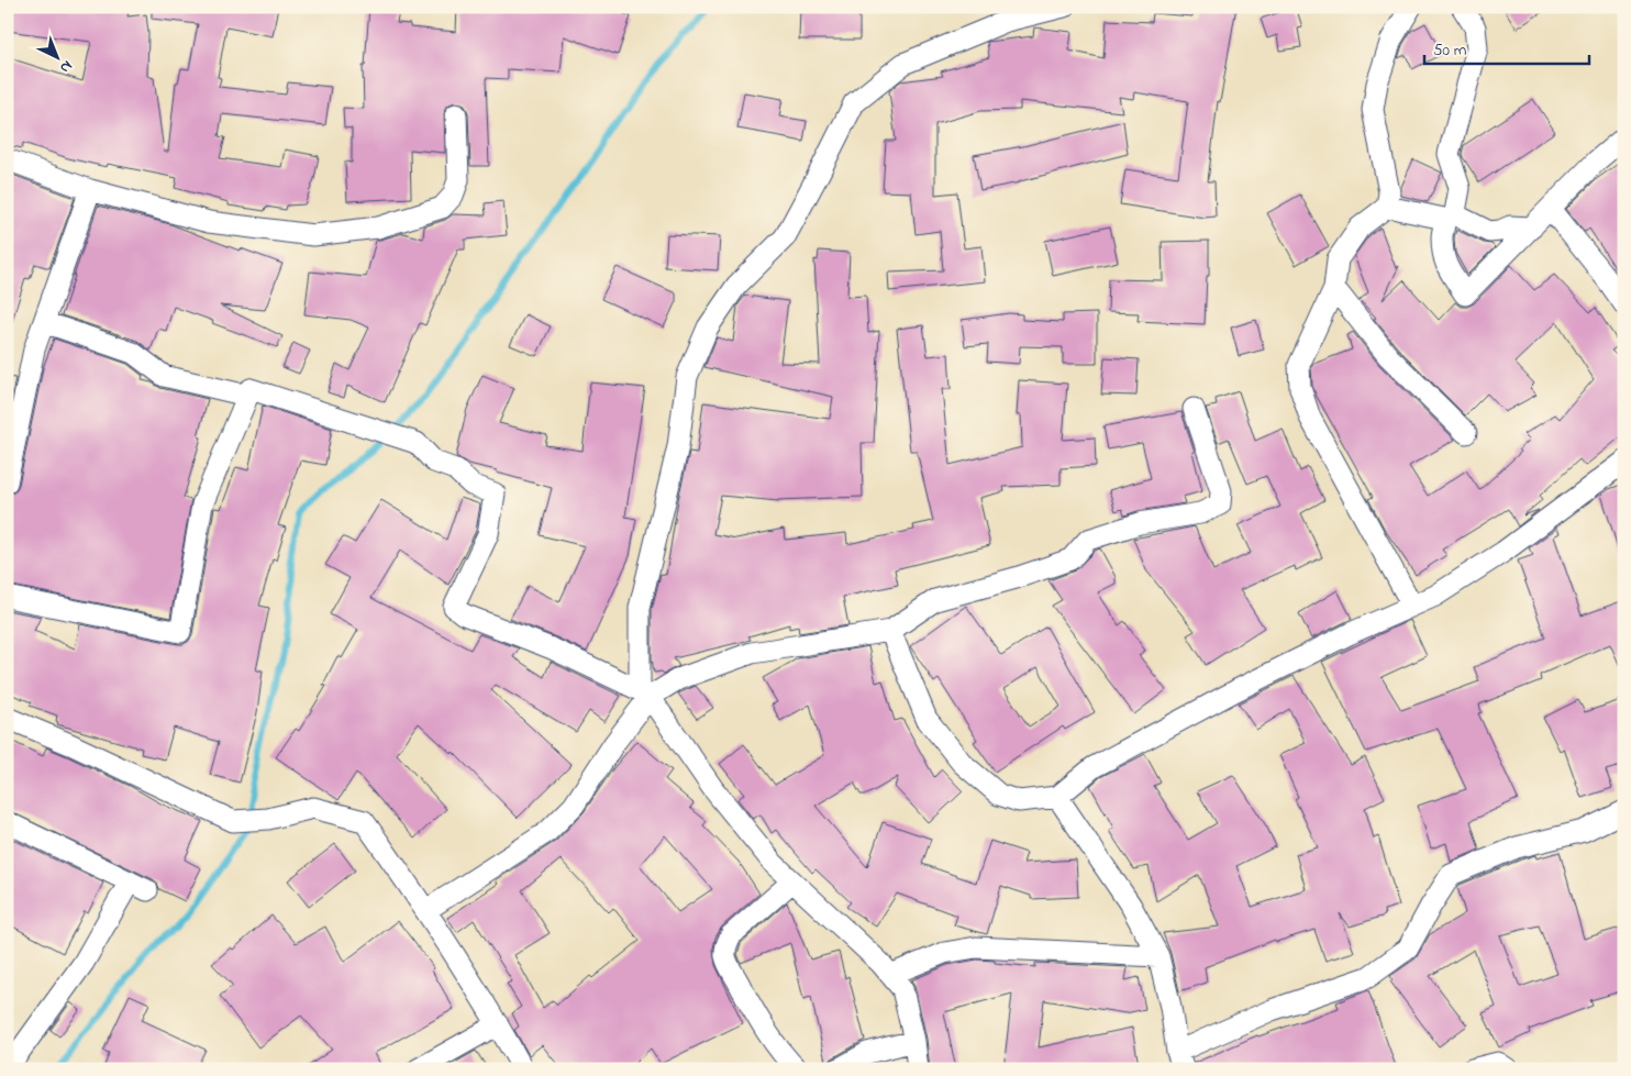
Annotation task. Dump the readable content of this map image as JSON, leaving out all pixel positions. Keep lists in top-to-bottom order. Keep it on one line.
{"scale_bar":"50 m","north":"bottom right"}
